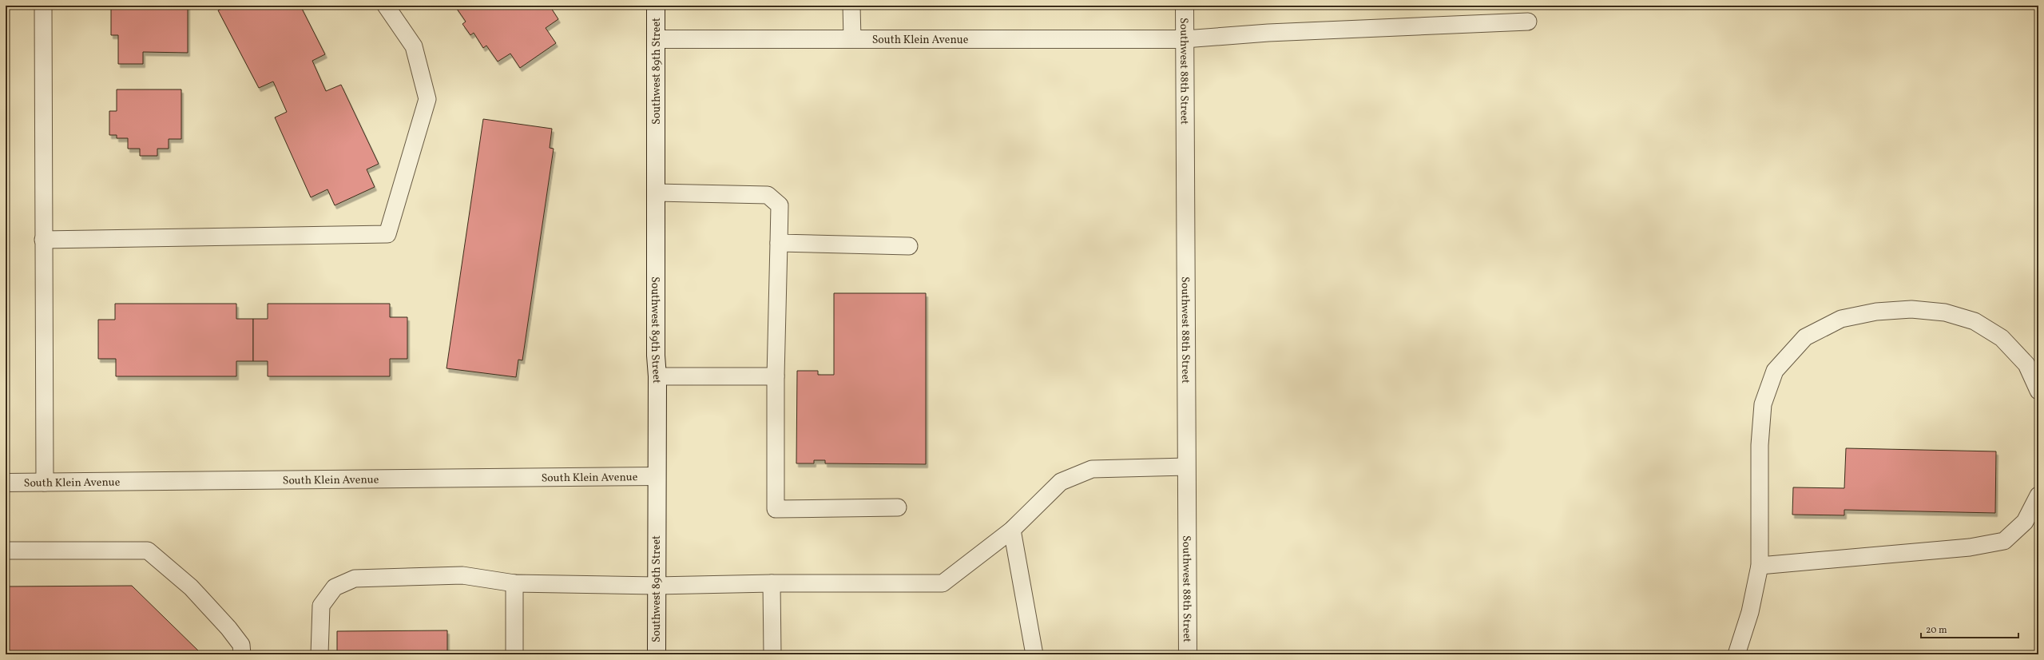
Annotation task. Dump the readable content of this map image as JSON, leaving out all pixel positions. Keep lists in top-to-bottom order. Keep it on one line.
{"streets":{"street":["South Klein Avenue","Southwest 89th Street","Southwest 88th Street"]},"crossings":[["South Klein Avenue","Southwest 89th Street"],["South Klein Avenue","Southwest 88th Street"]],"scale_bar":"20 m"}
